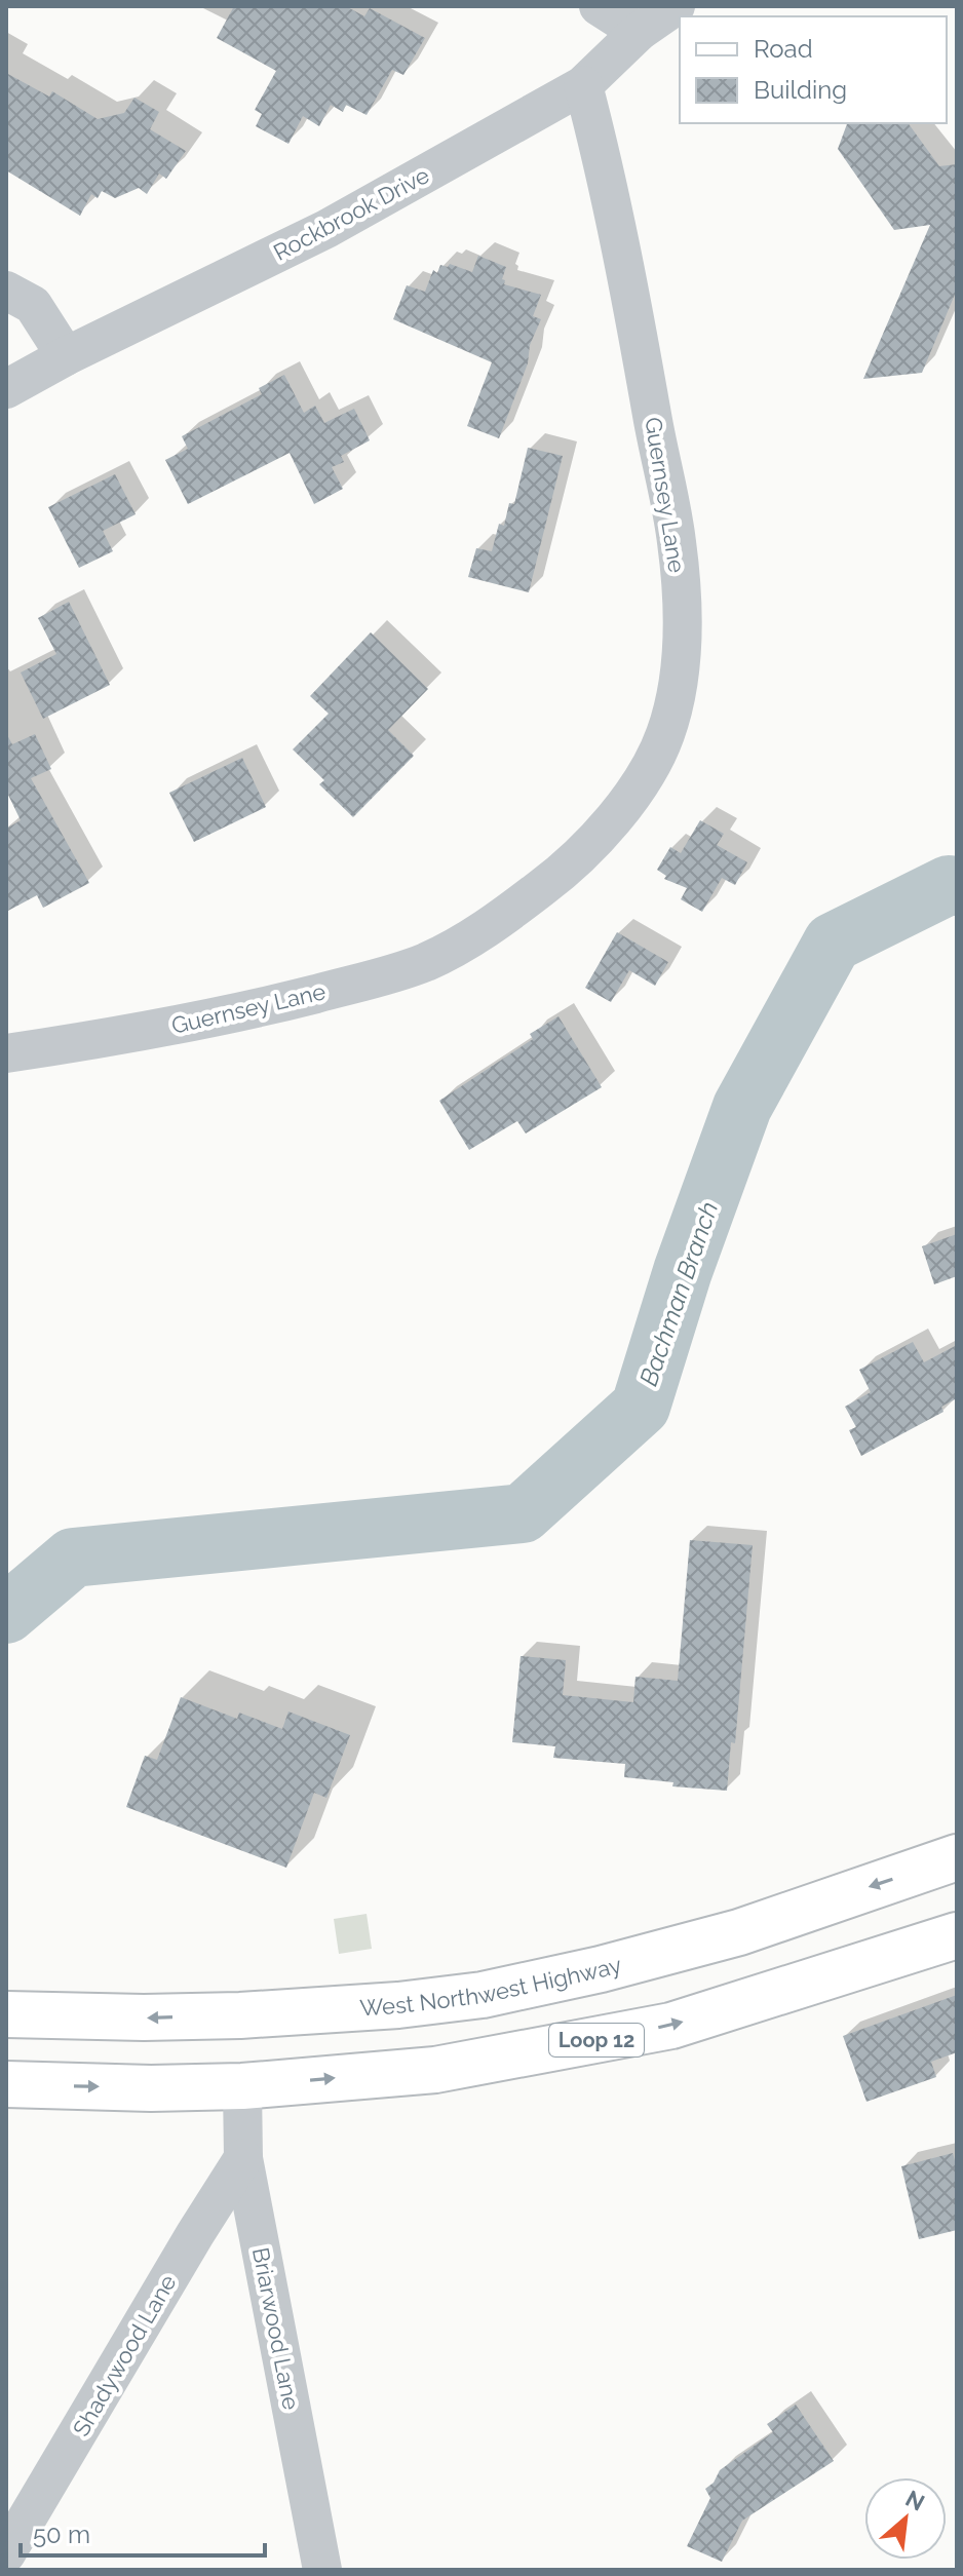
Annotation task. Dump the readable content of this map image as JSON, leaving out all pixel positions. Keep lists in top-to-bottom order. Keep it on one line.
{"streets":{"main road":["West Northwest Highway","Loop 12"],"street":["Rockbrook Drive","Guernsey Lane","Briarwood Lane","Shadywood Lane"]},"crossings":[["Rockbrook Drive","Guernsey Lane"],["Loop 12","Briarwood Lane"],["Briarwood Lane","Shadywood Lane"]],"water":["Bachman Branch"],"legend":["Road","Building"],"scale_bar":"50 m","north":"top right"}
